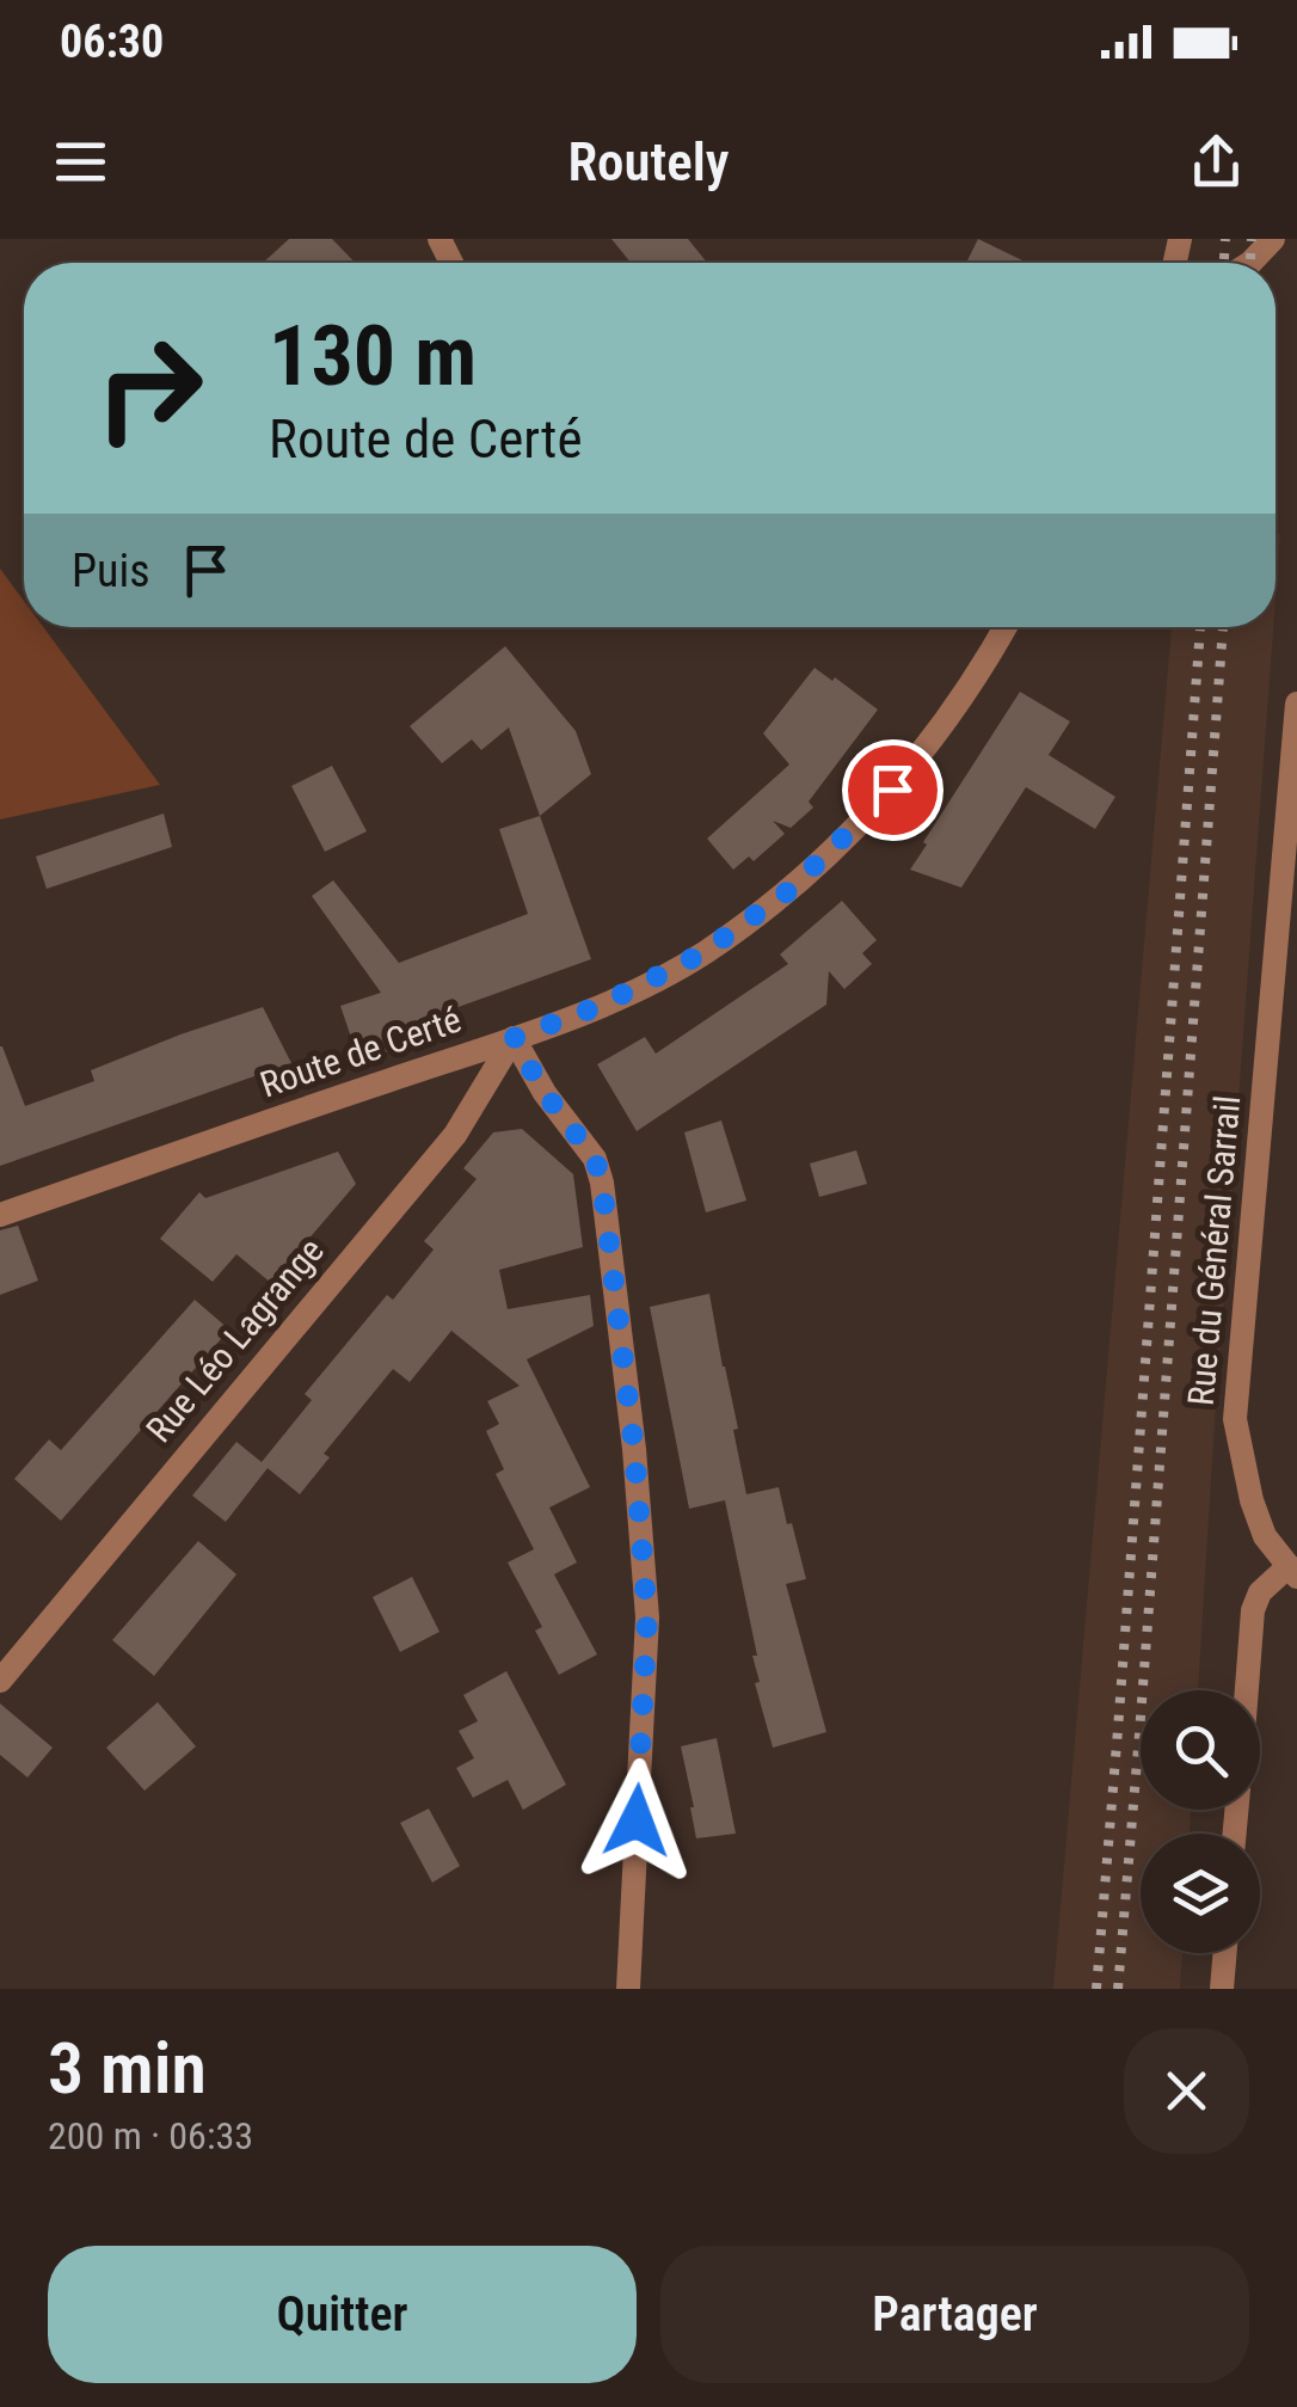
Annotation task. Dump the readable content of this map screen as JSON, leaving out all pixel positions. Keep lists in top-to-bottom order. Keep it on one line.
{"streets":{"street":["Route de Certé","Rue du Général Sarrail","Rue Léo Lagrange"]},"crossings":[["Route de Certé","Rue Léo Lagrange"]],"page":{"status":"06:30","header":"Routely","turn":["130 m","Route de Certé"],"then":"Puis","heading":["3 min","200 m · 06:33"],"buttons":["Quitter","Partager"]}}
